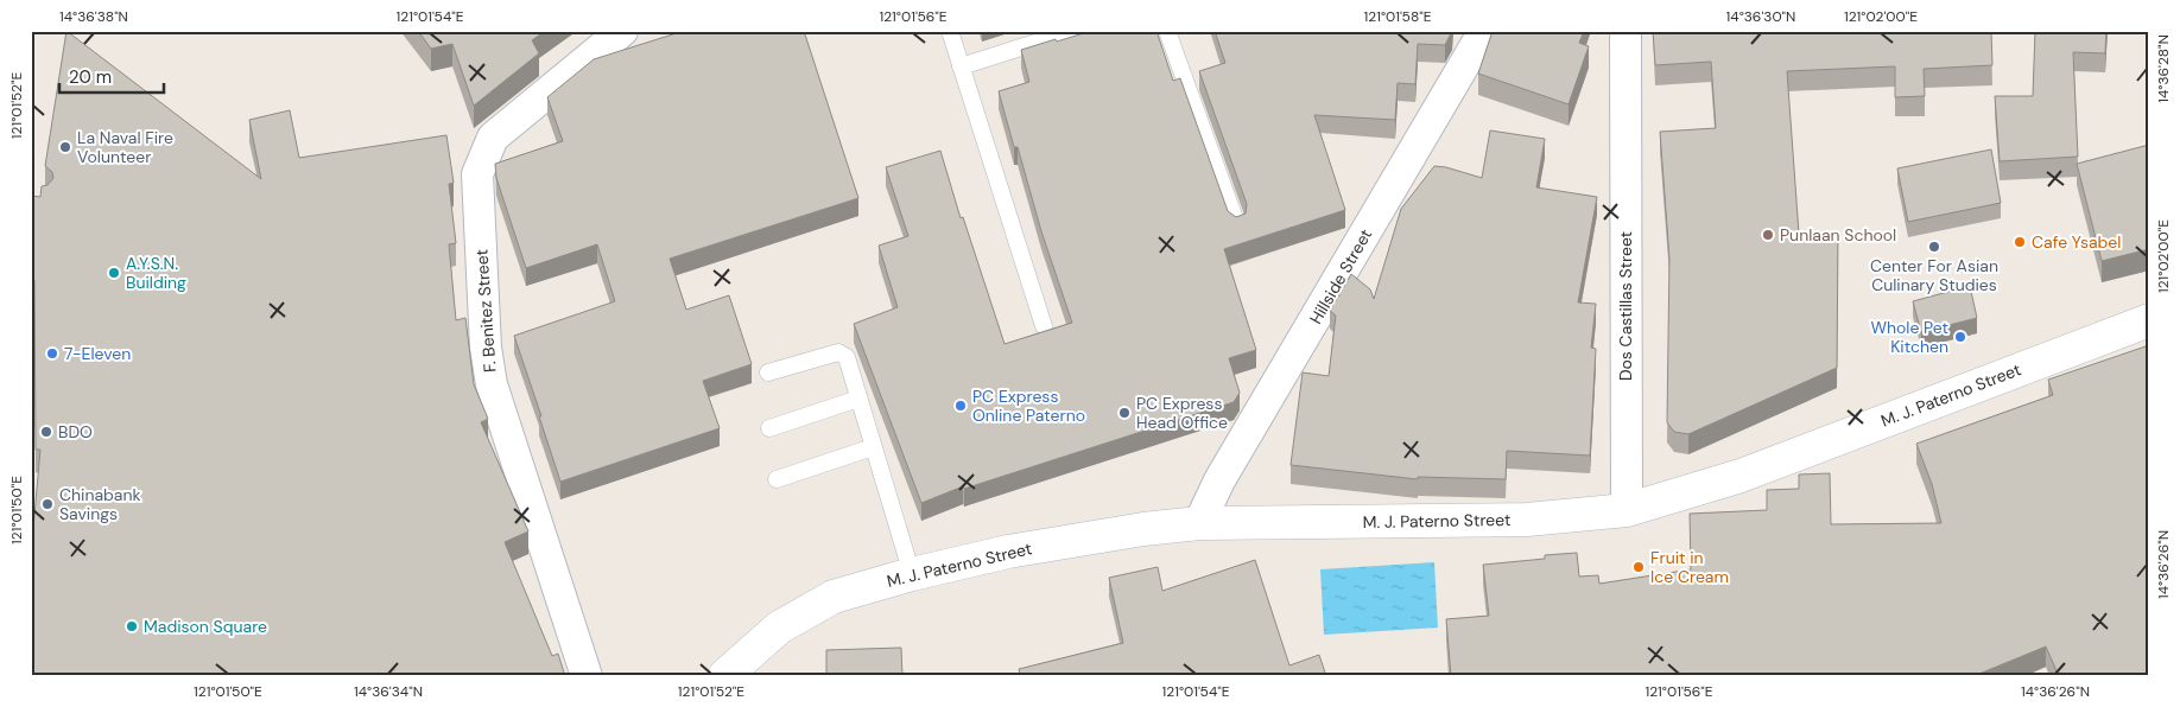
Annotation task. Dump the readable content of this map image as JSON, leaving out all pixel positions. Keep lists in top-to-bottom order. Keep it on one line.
{"streets":{"main road":["M. J. Paterno Street"],"street":["Hillside Street","Dos Castillas Street","F. Benitez Street"]},"crossings":[["Hillside Street","M. J. Paterno Street"],["Dos Castillas Street","M. J. Paterno Street"]],"places":["La Naval Fire Volunteer","Punlaan School","Cafe Ysabel","Center For Asian Culinary Studies","A.Y.S.N. Building","Whole Pet Kitchen","7-Eleven","PC Express Online Paterno","PC Express Head Office","BDO","Chinabank Savings","Fruit in Ice Cream","Madison Square"],"scale_bar":"20 m","coordinates":["14°36'38\"N","121°01'54\"E","121°01'56\"E","121°01'58\"E","14°36'30\"N","121°02'00\"E","14°36'28\"N","121°01'52\"E","121°01'50\"E","14°36'26\"N","14°36'34\"N"]}
